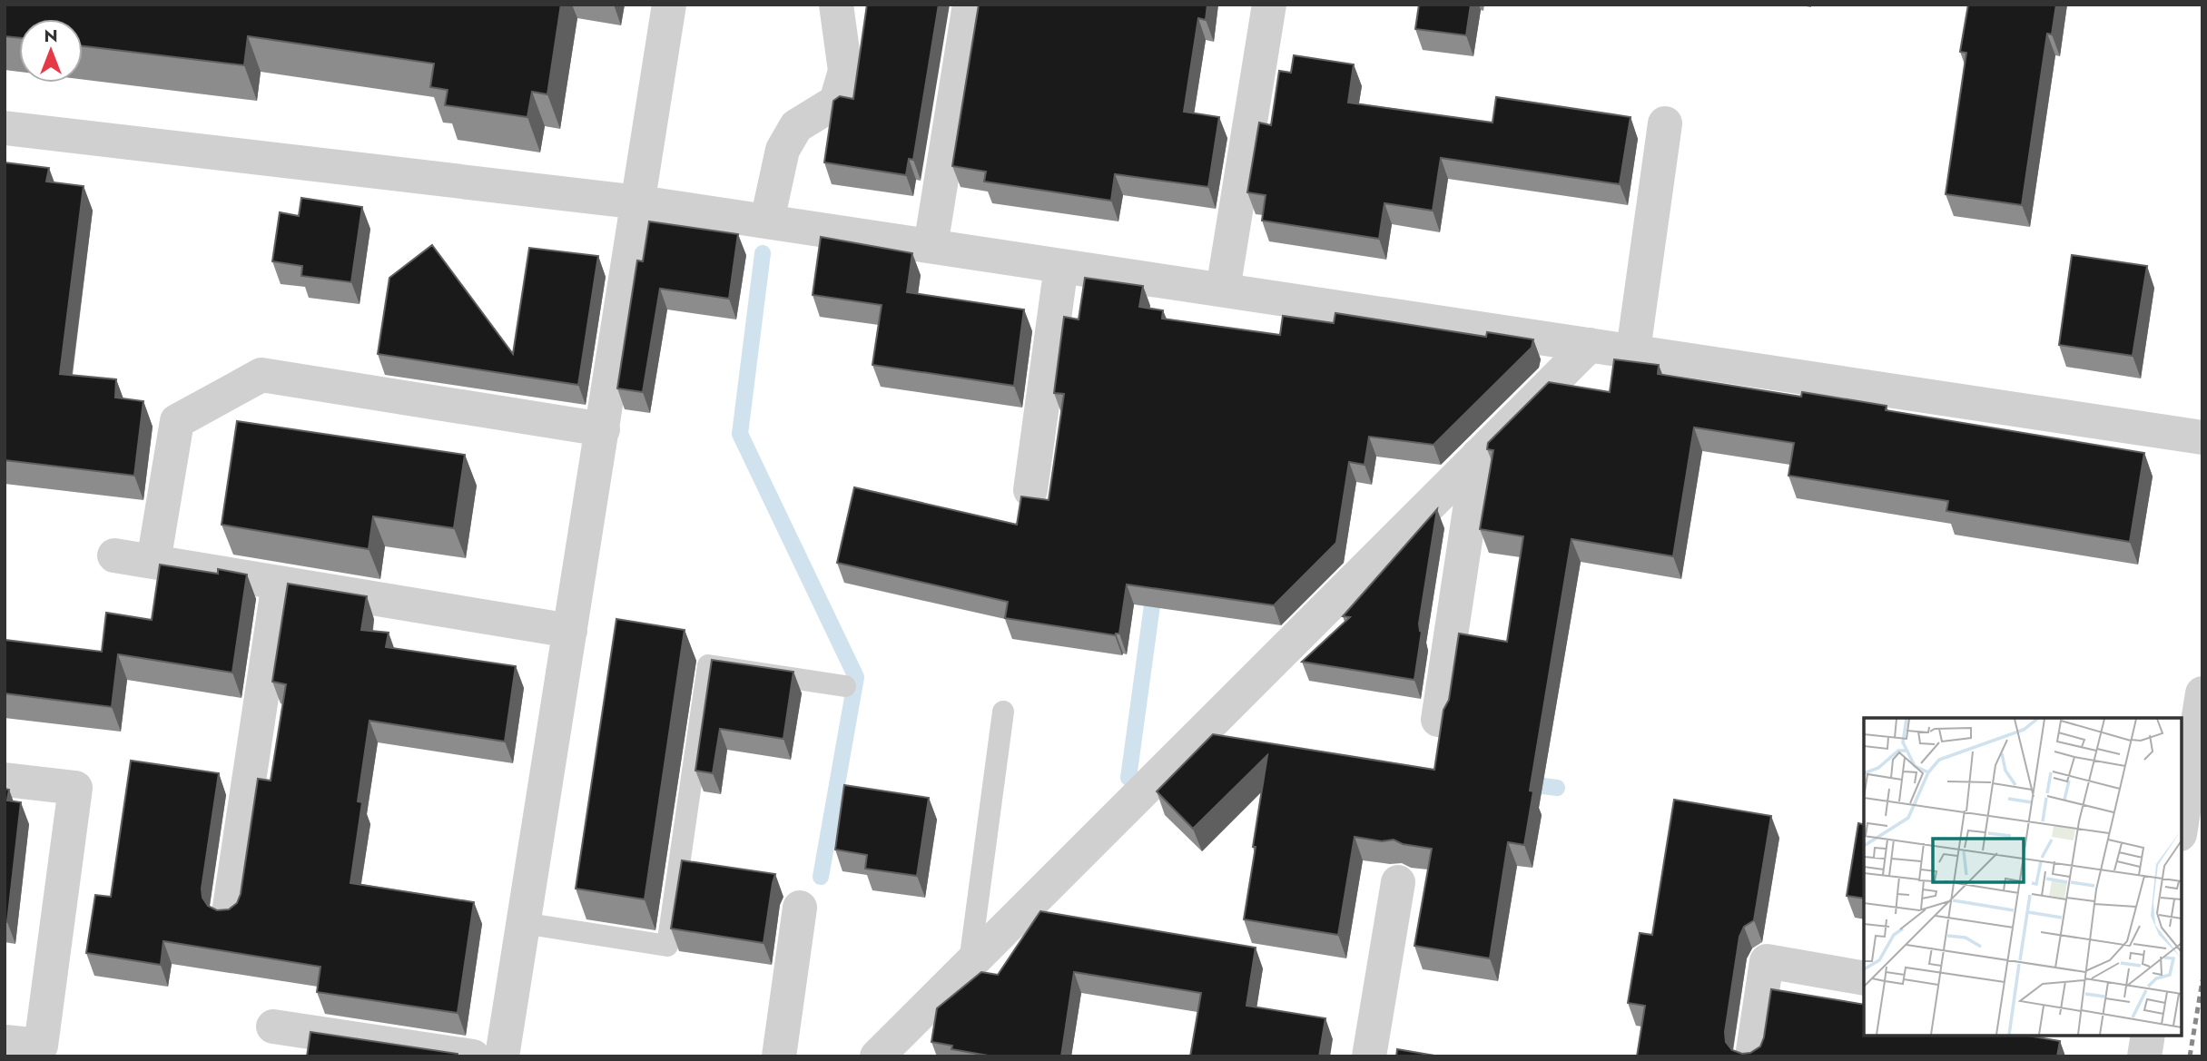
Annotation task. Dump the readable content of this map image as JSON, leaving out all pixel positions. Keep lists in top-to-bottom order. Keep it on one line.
{"north":"top"}
